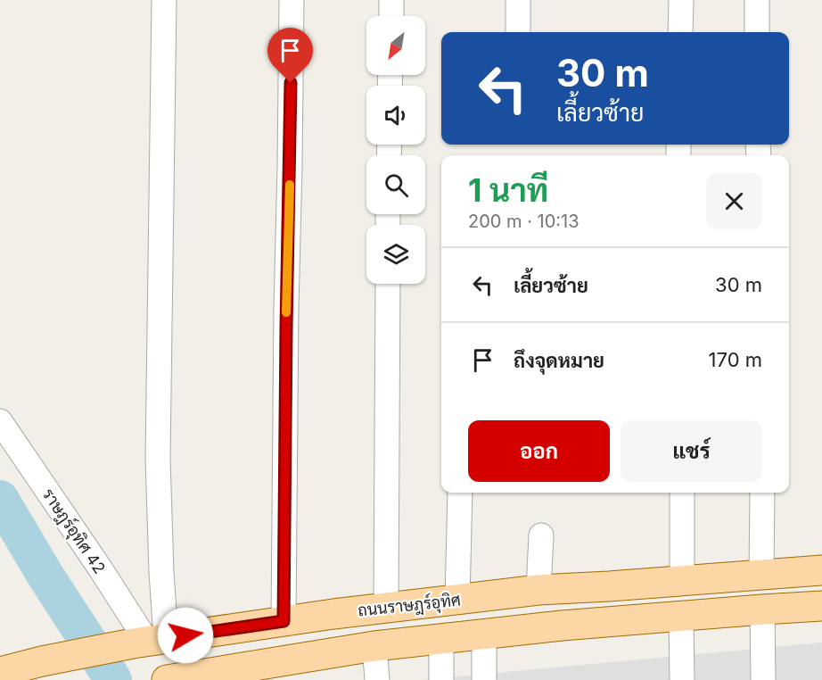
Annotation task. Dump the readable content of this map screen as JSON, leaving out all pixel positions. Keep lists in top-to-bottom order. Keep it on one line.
{"streets":{"main road":["ถนนราษฎร์อุทิศ"],"street":["ราษฎร์อุทิศ 42"]},"crossings":[["ราษฎร์อุทิศ 42","ถนนราษฎร์อุทิศ"]],"north":"bottom left","page":{"turn":["30 m","เลี้ยวซ้าย"],"heading":["1 นาที","200 m · 10:13"],"list":[{"name":"เลี้ยวซ้าย","value":"30 m"},{"name":"ถึงจุดหมาย","value":"170 m"}],"buttons":["ออก","แชร์"]}}
